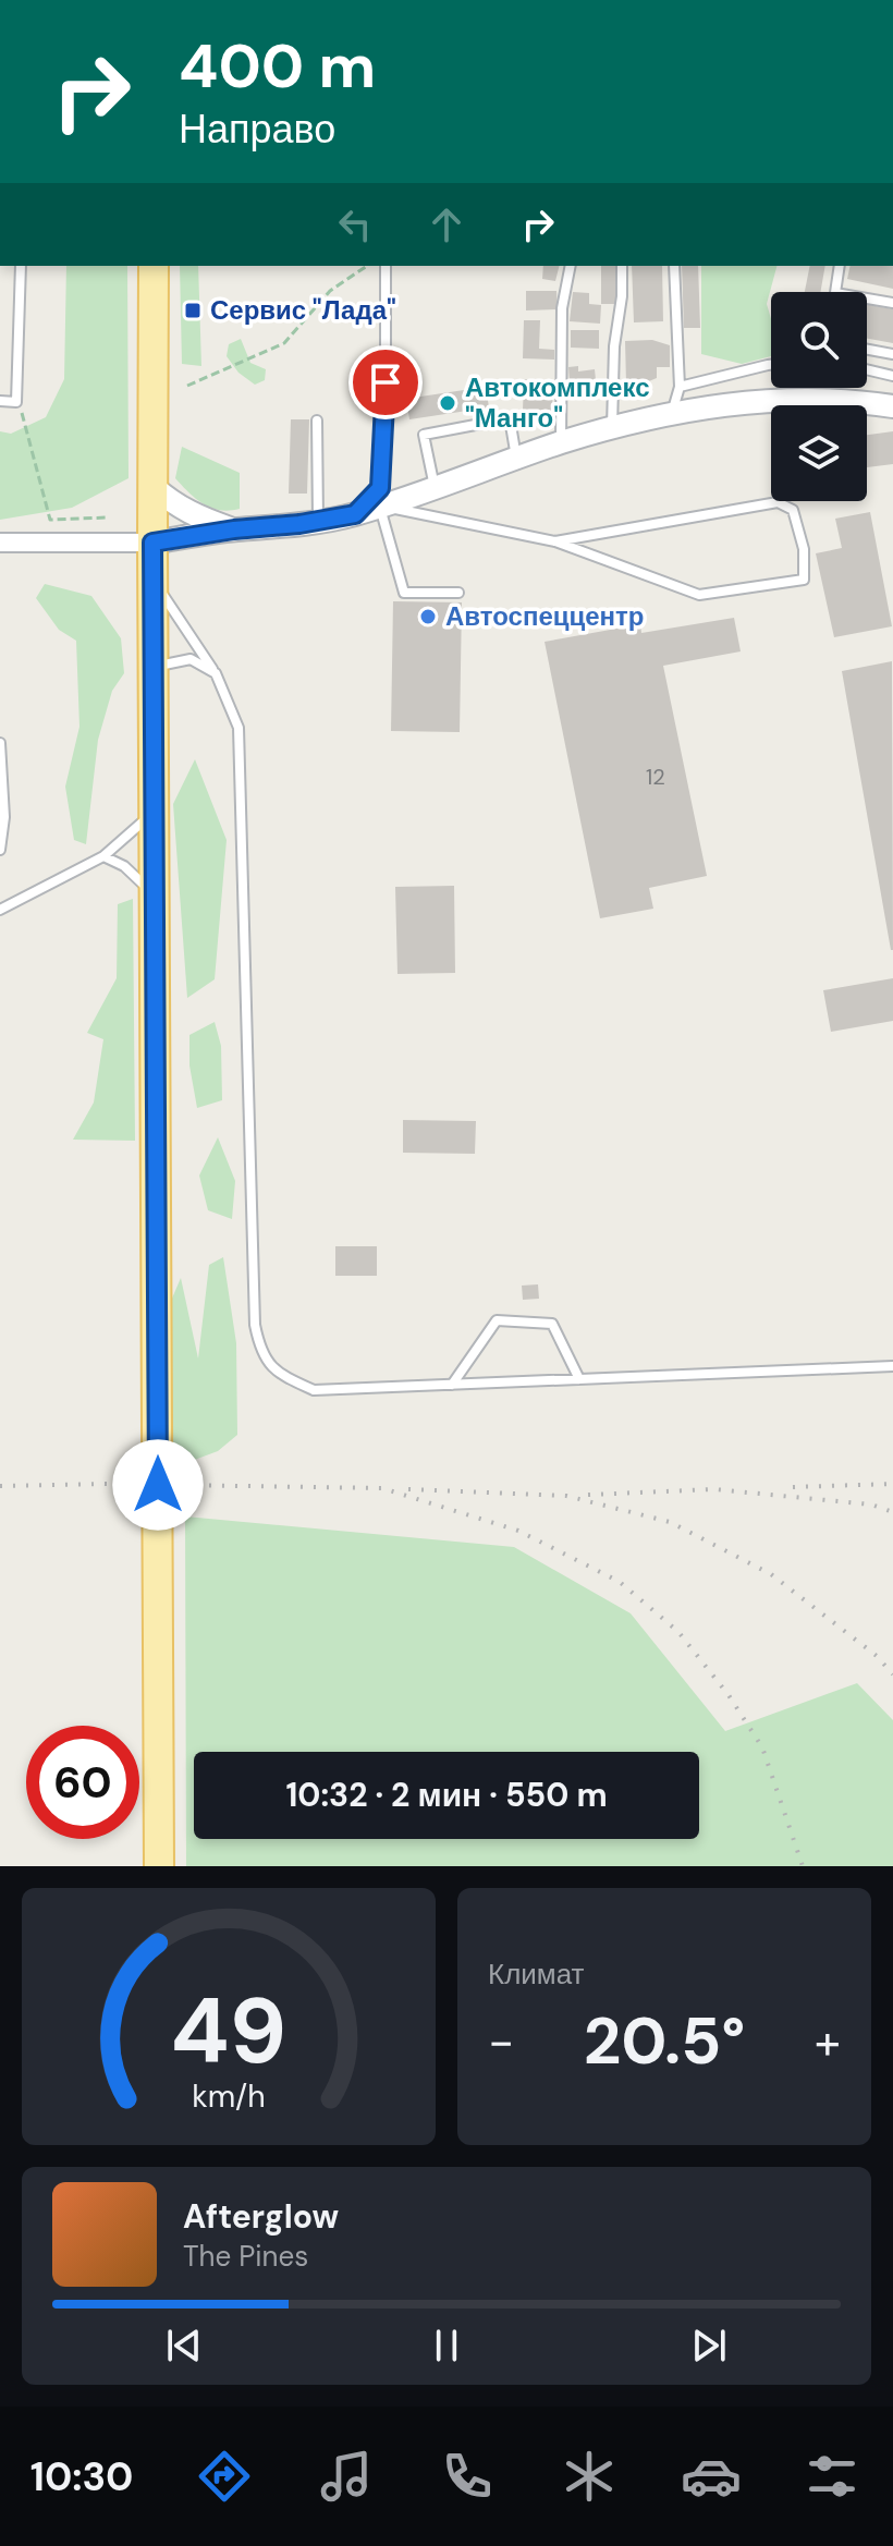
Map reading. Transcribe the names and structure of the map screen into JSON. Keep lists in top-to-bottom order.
{
  "places": {
    "transit": ["Сервис \"Лада\""],
    "other": ["Автокомплекс \"Манго\"", "Автоспеццентр"]
  },
  "house_numbers": ["12"],
  "page": {
    "turn": ["400 m", "Направо"],
    "limit": "60",
    "trip": "10:32 · 2 мин · 550 m",
    "tile": "Климат",
    "heat": ["−", "20.5°", "+"],
    "song": ["Afterglow", "The Pines"],
    "tabs": "10:30",
    "gauge": ["49", "km/h"]
  }
}
